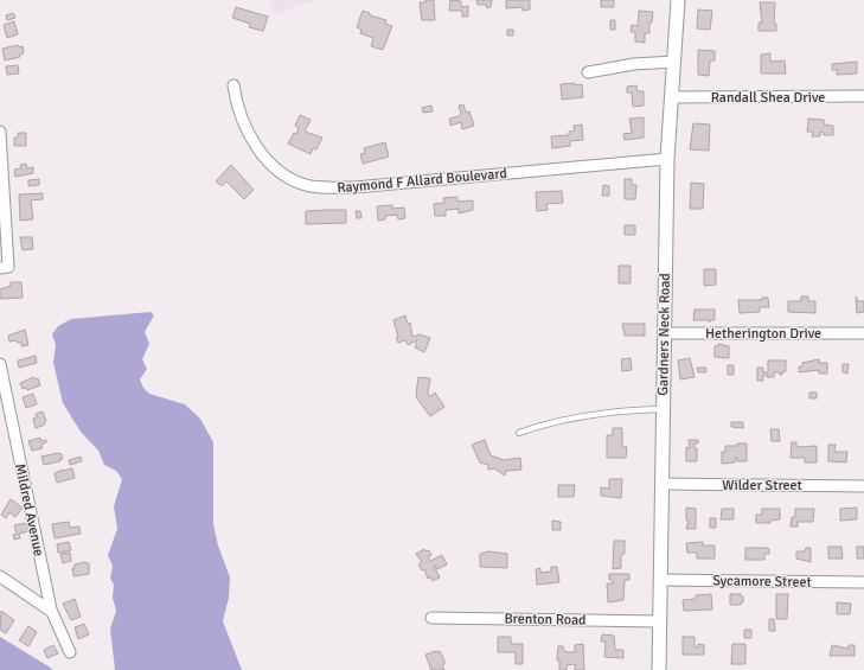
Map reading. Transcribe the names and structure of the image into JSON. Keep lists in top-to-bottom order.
{
  "streets": {
    "street": [
      "Randall Shea Drive",
      "Raymond F Allard Boulevard",
      "Hetherington Drive",
      "Gardners Neck Road",
      "Wilder Street",
      "Mildred Avenue",
      "Sycamore Street",
      "Brenton Road"
    ]
  },
  "crossings": [
    ["Randall Shea Drive", "Gardners Neck Road"],
    ["Raymond F Allard Boulevard", "Gardners Neck Road"],
    ["Hetherington Drive", "Gardners Neck Road"],
    ["Gardners Neck Road", "Wilder Street"],
    ["Gardners Neck Road", "Sycamore Street"],
    ["Gardners Neck Road", "Brenton Road"]
  ]
}
